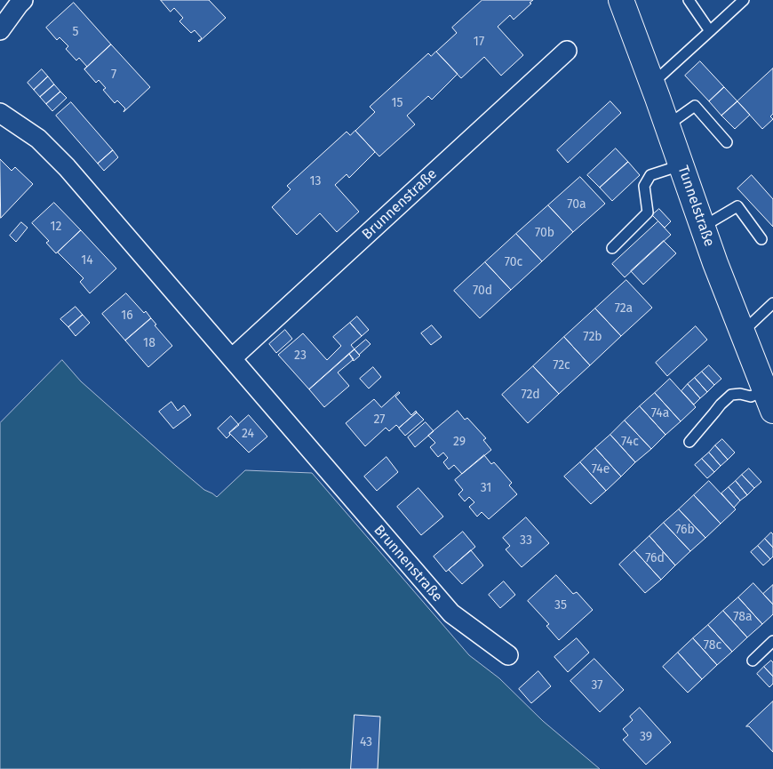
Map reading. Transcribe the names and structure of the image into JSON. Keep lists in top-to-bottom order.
{
  "streets": {
    "street": ["Brunnenstraße", "Tunnelstraße"]
  },
  "house_numbers": [
    "5",
    "17",
    "7",
    "15",
    "13",
    "70a",
    "12",
    "70b",
    "14",
    "70c",
    "70d",
    "72a",
    "16",
    "72b",
    "18",
    "23",
    "72c",
    "72d",
    "74a",
    "27",
    "24",
    "29",
    "74c",
    "74e",
    "31",
    "76b",
    "33",
    "76d",
    "35",
    "78a",
    "78c",
    "37",
    "39",
    "43"
  ]
}
